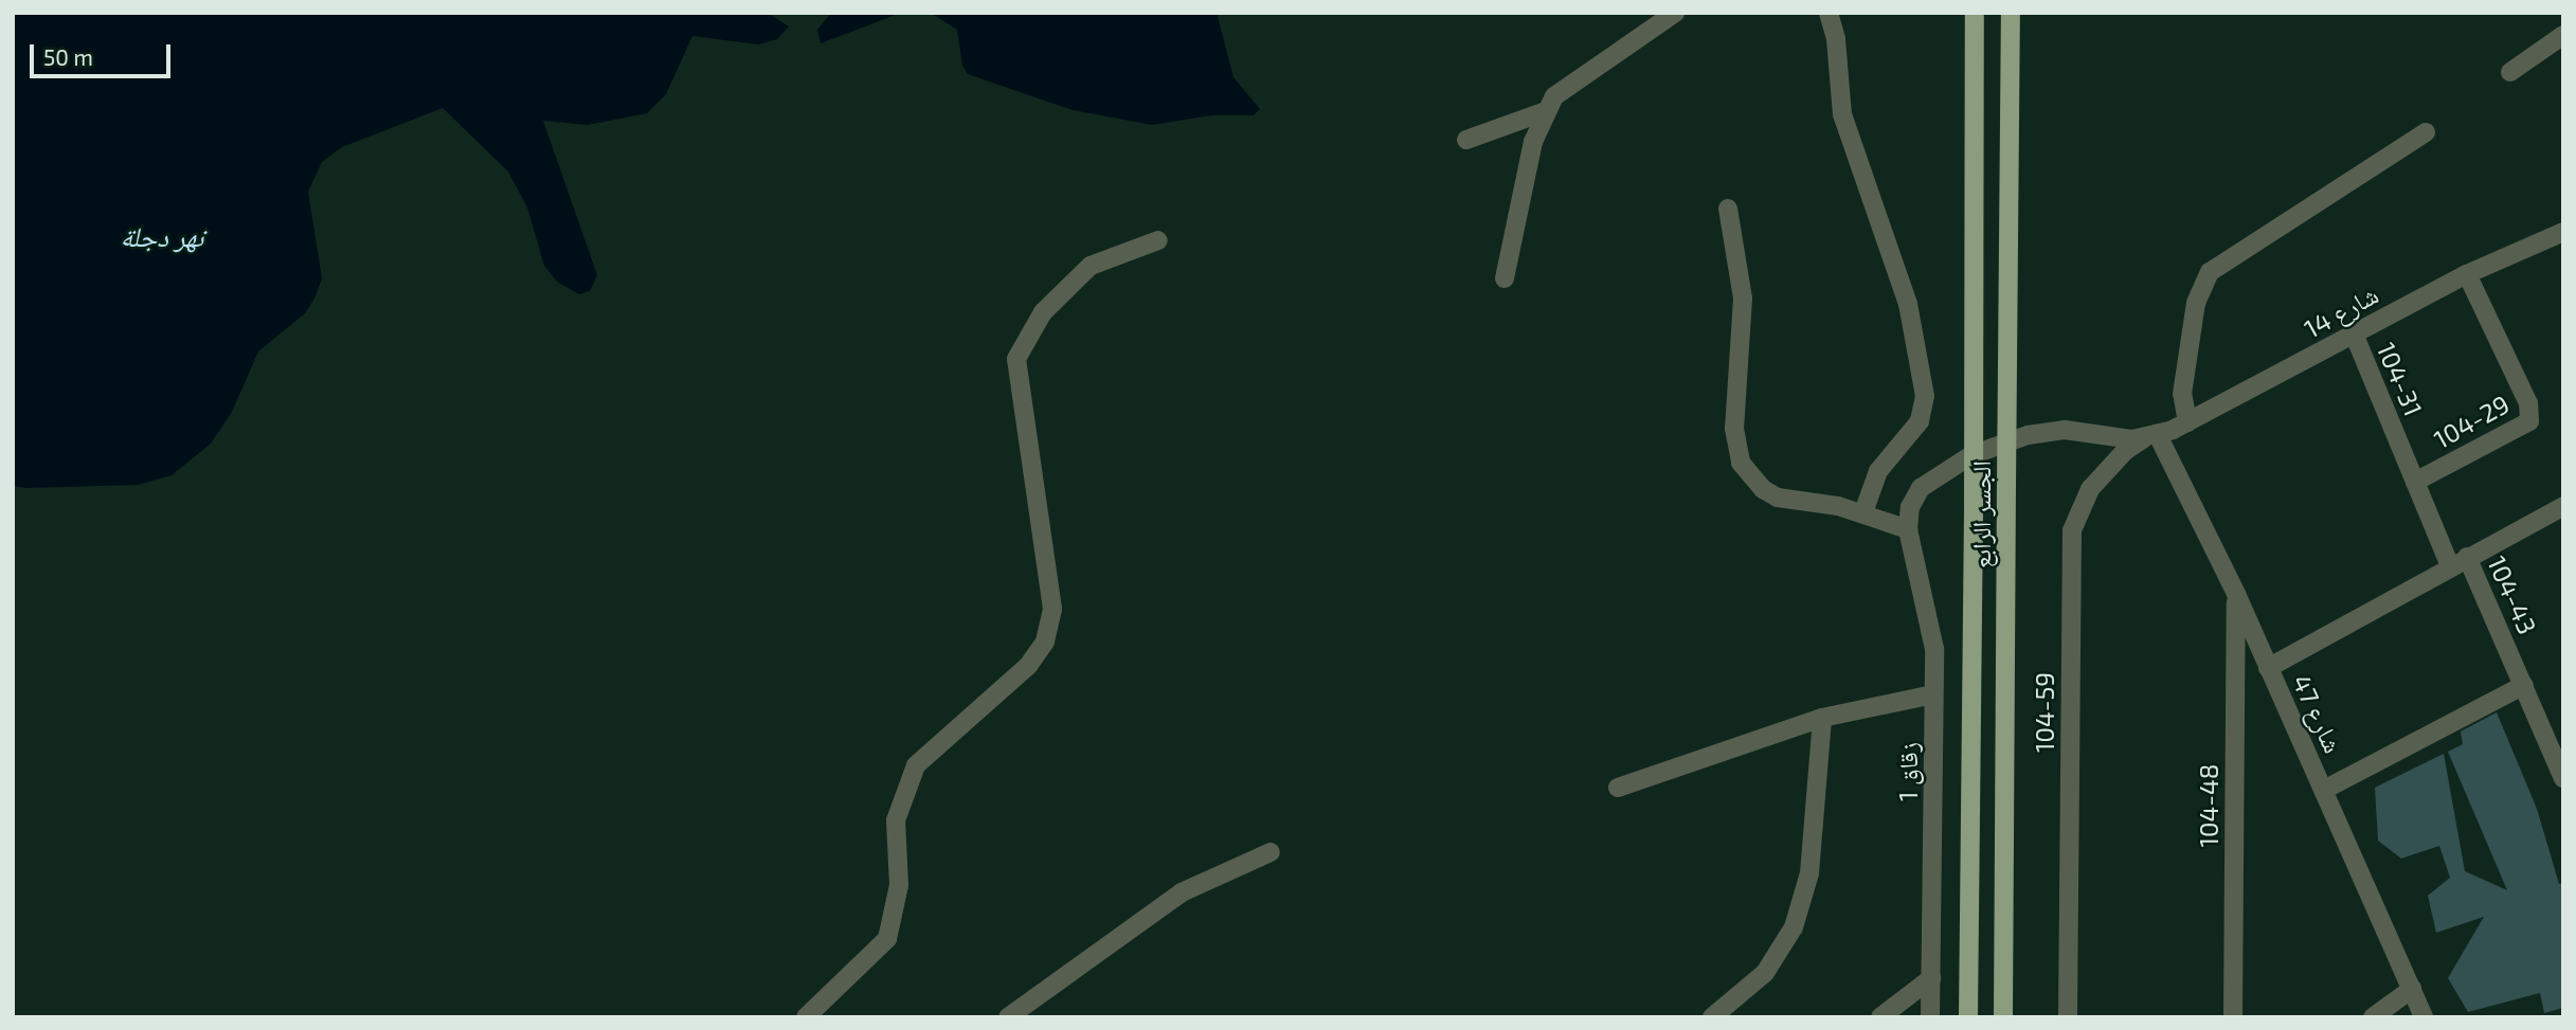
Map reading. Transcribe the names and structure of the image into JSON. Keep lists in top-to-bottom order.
{
  "streets": {
    "main road": ["الجسر الرابع"],
    "street": [
      "شارع 14",
      "104-31",
      "104-29",
      "104-43",
      "104-59",
      "شارع 47",
      "زقاق 1",
      "104-48"
    ]
  },
  "crossings": [
    ["شارع 14", "104-31"],
    ["شارع 14", "104-29"],
    ["شارع 14", "104-59"],
    ["شارع 14", "شارع 47"],
    ["104-31", "104-29"],
    ["104-59", "شارع 47"],
    ["شارع 47", "104-48"]
  ],
  "water": ["نهر دجلة"],
  "scale_bar": "50 m"
}
